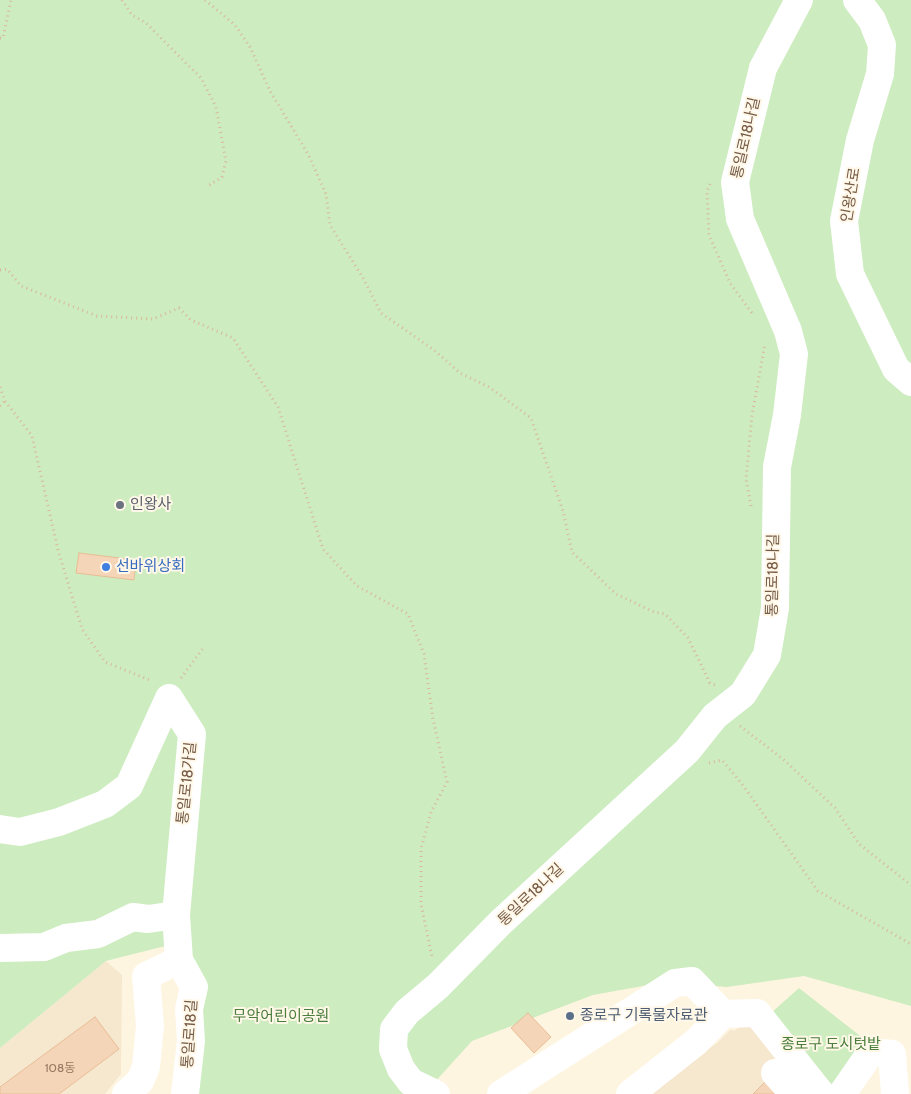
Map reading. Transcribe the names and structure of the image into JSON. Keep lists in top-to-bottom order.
{
  "streets": {
    "street": [
      "통일로18나길",
      "인왕산로",
      "통일로18가길",
      "통일로18길"
    ]
  },
  "crossings": [
    ["통일로18가길", "통일로18길"]
  ],
  "parks": ["무악어린이공원", "종로구 도시텃밭"],
  "places": ["인왕사", "선바위상회", "종로구 기록물자료관"],
  "house_numbers": ["108동"]
}
